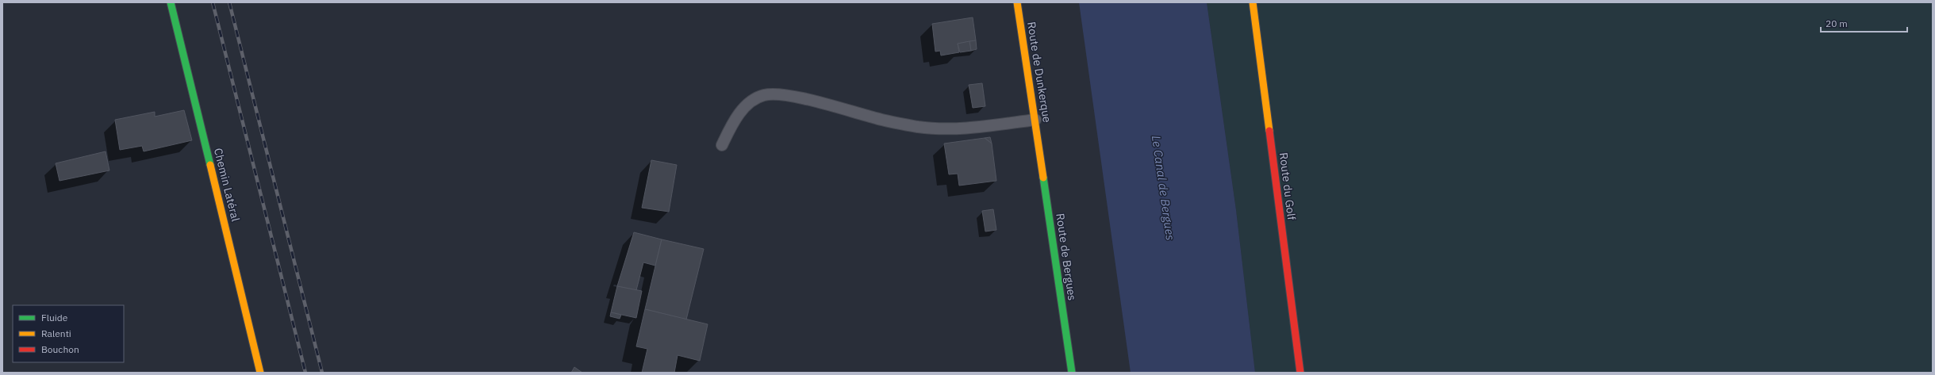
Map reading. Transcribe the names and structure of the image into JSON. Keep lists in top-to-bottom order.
{
  "streets": {
    "street": [
      "Route de Dunkerque",
      "Chemin Latéral",
      "Route du Golf",
      "Route de Bergues"
    ]
  },
  "crossings": [
    ["Route de Dunkerque", "Route de Bergues"]
  ],
  "water": ["Le Canal de Bergues"],
  "legend": ["Fluide", "Ralenti", "Bouchon"],
  "scale_bar": "20 m"
}
